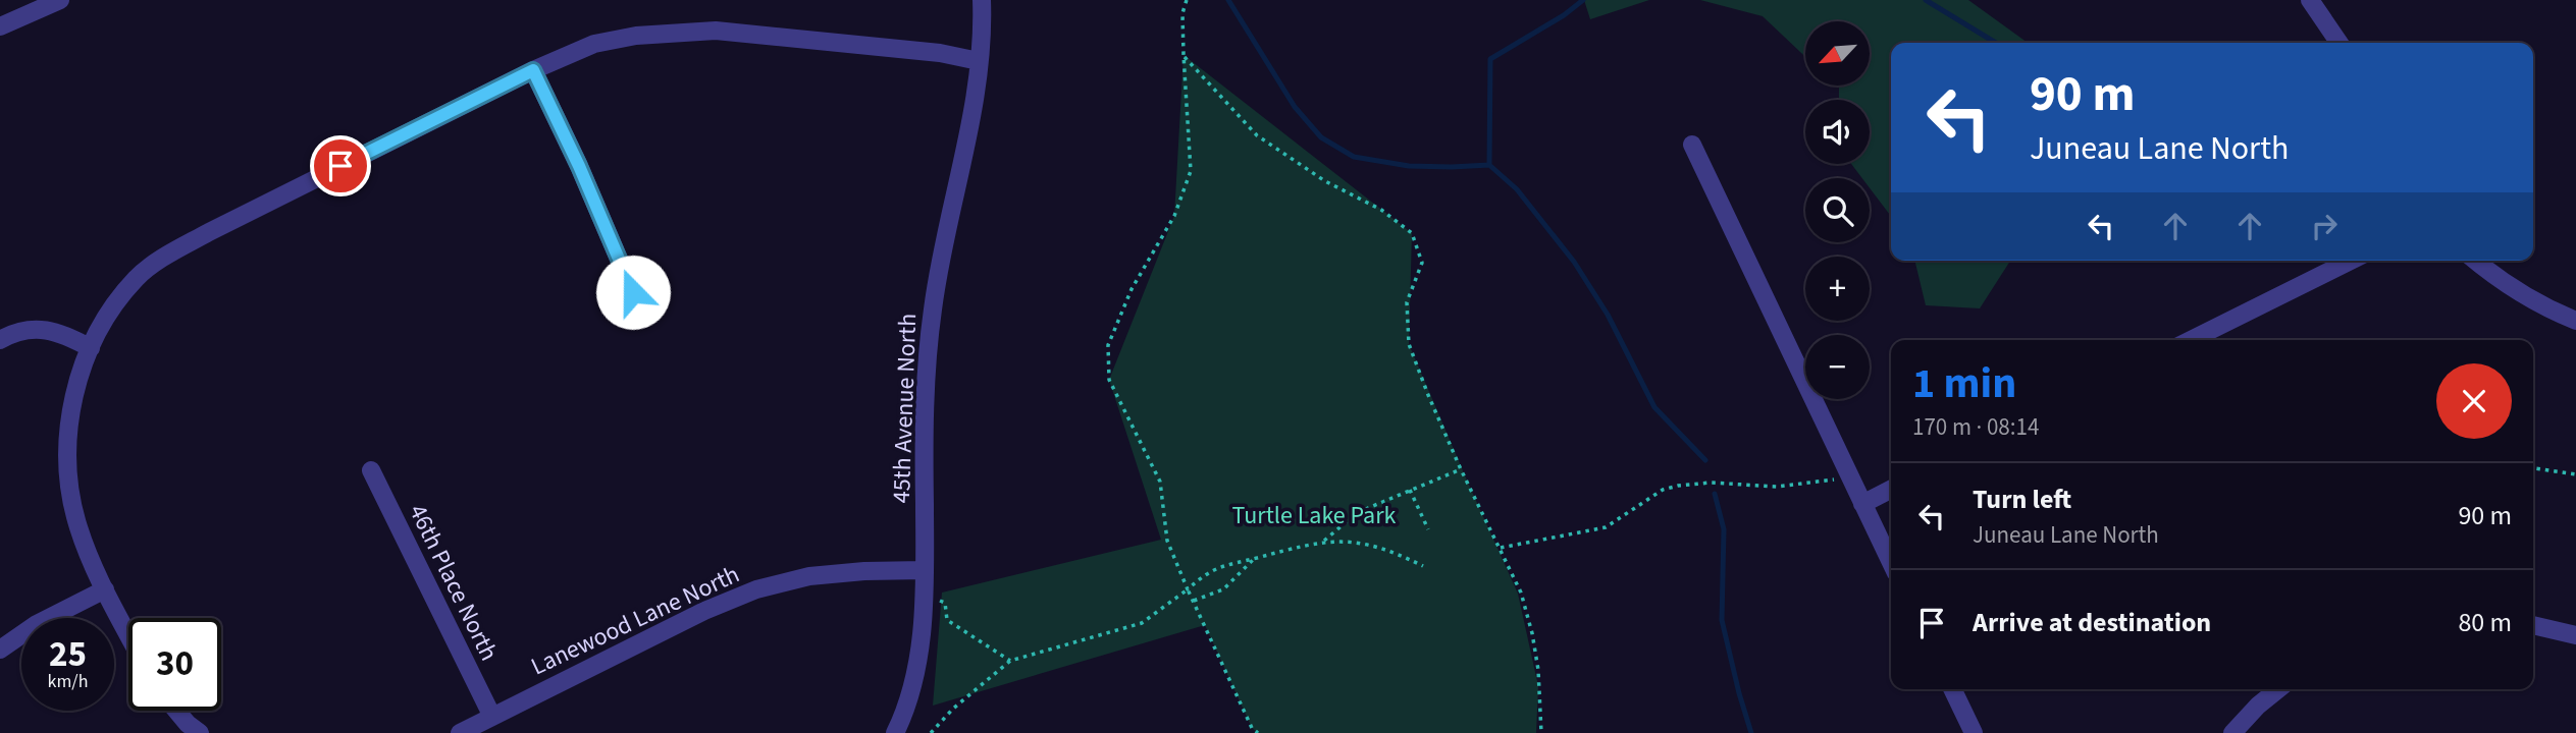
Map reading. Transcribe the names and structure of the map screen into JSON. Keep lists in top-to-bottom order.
{
  "streets": {
    "street": ["45th Avenue North", "46th Place North", "Lanewood Lane North"]
  },
  "crossings": [
    ["45th Avenue North", "Lanewood Lane North"],
    ["46th Place North", "Lanewood Lane North"]
  ],
  "parks": ["Turtle Lake Park"],
  "north": "bottom left",
  "page": {
    "map_buttons": ["+", "−"],
    "turn": ["90 m", "Juneau Lane North"],
    "heading": ["1 min", "170 m · 08:14"],
    "list": [
      {
        "name": "Turn left",
        "note": "Juneau Lane North",
        "value": "90 m"
      },
      {
        "name": "Arrive at destination",
        "value": "80 m"
      }
    ],
    "speed": "25 km/h",
    "limit": "30"
  }
}
